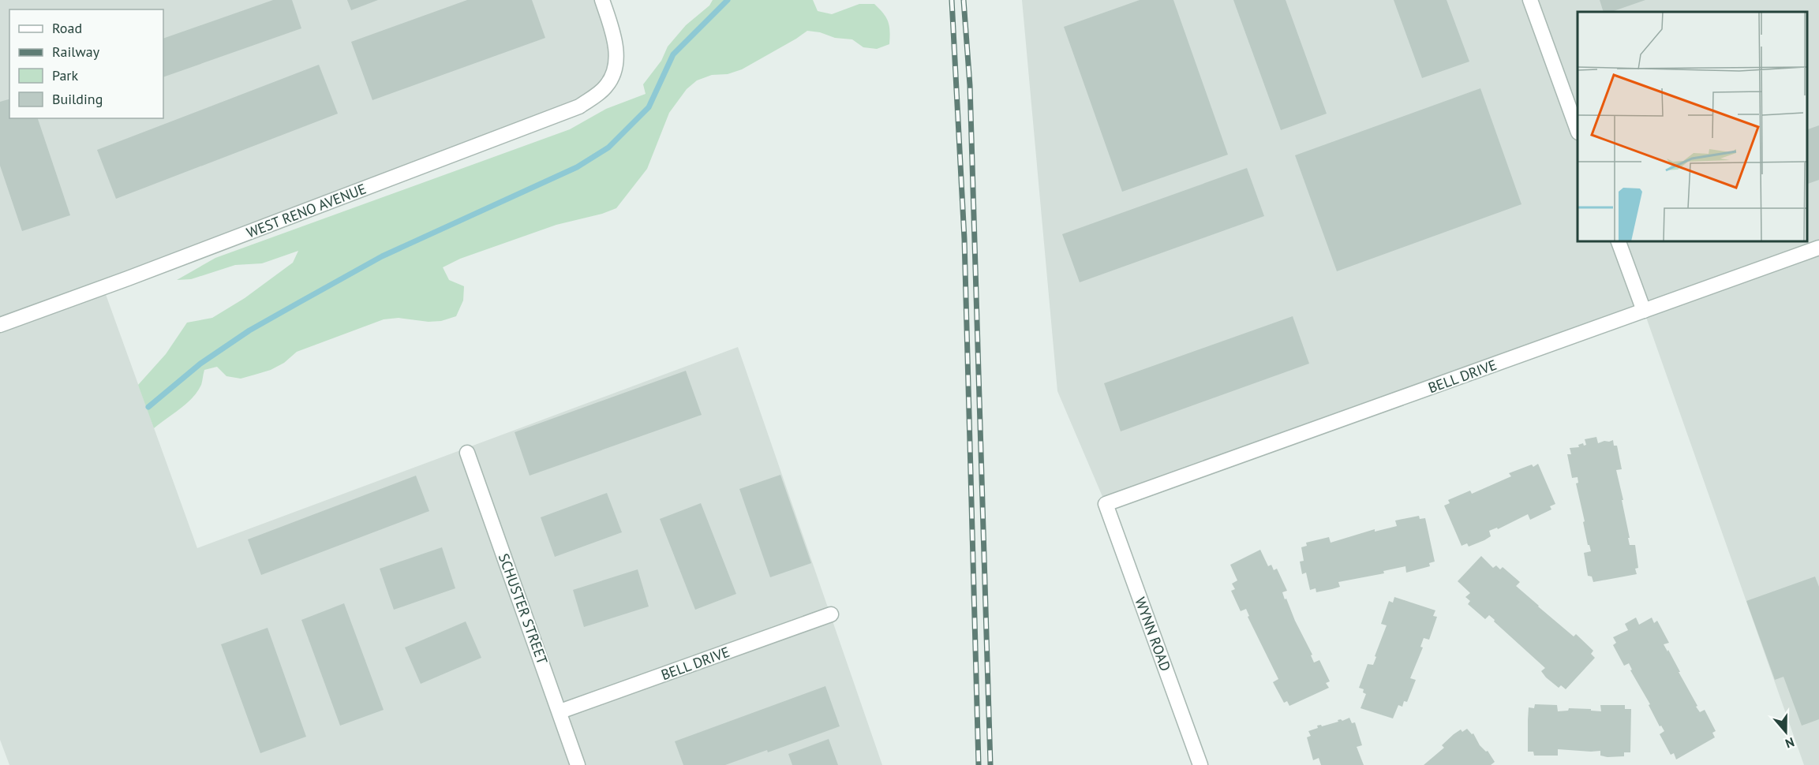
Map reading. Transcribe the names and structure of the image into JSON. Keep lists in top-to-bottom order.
{
  "streets": {
    "street": [
      "WEST RENO AVENUE",
      "BELL DRIVE",
      "SCHUSTER STREET",
      "WYNN ROAD"
    ]
  },
  "crossings": [
    ["BELL DRIVE", "SCHUSTER STREET"],
    ["BELL DRIVE", "WYNN ROAD"]
  ],
  "legend": [
    "Road",
    "Railway",
    "Park",
    "Building"
  ],
  "north": "bottom"
}
